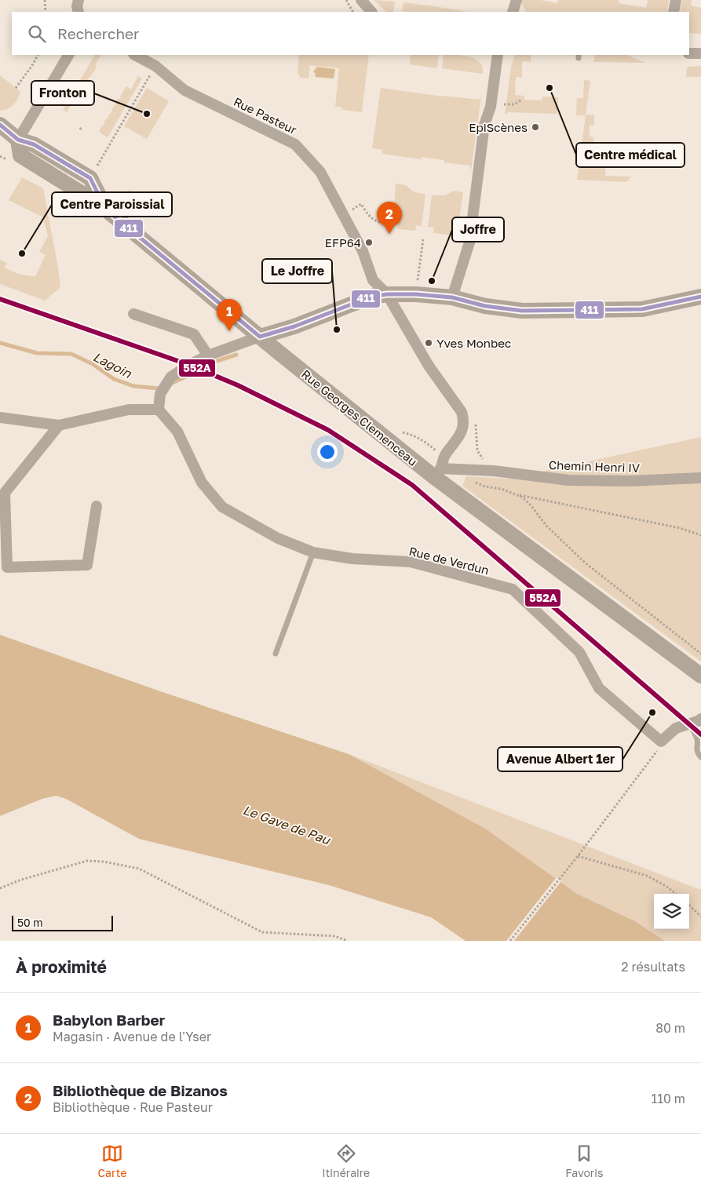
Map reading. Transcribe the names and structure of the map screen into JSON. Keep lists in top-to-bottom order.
{
  "streets": {
    "main road": ["Rue Georges Clemenceau"],
    "street": ["Rue Pasteur", "Chemin Henri IV", "Rue de Verdun"]
  },
  "crossings": [
    ["Rue Georges Clemenceau", "Chemin Henri IV"]
  ],
  "water": ["Lagoin", "Le Gave de Pau"],
  "places": [
    "Centre médical",
    "Fronton",
    "EpiScènes",
    "EFP64",
    "Centre Paroissial",
    "Joffre",
    "Le Joffre",
    "Yves Monbec",
    "Avenue Albert 1er"
  ],
  "lines": ["transit line 411", "transit line 552A"],
  "scale_bar": "50 m",
  "page": {
    "search": "Rechercher",
    "pins": ["2", "1"],
    "scale": "50 m",
    "heading": ["À proximité", "2 résultats"],
    "list": [
      {
        "mark": "1",
        "name": "Babylon Barber",
        "note": "Magasin · Avenue de l'Yser",
        "value": "80 m"
      },
      {
        "mark": "2",
        "name": "Bibliothèque de Bizanos",
        "note": "Bibliothèque · Rue Pasteur",
        "value": "110 m"
      }
    ],
    "nav": ["Carte", "Itinéraire", "Favoris"]
  }
}
